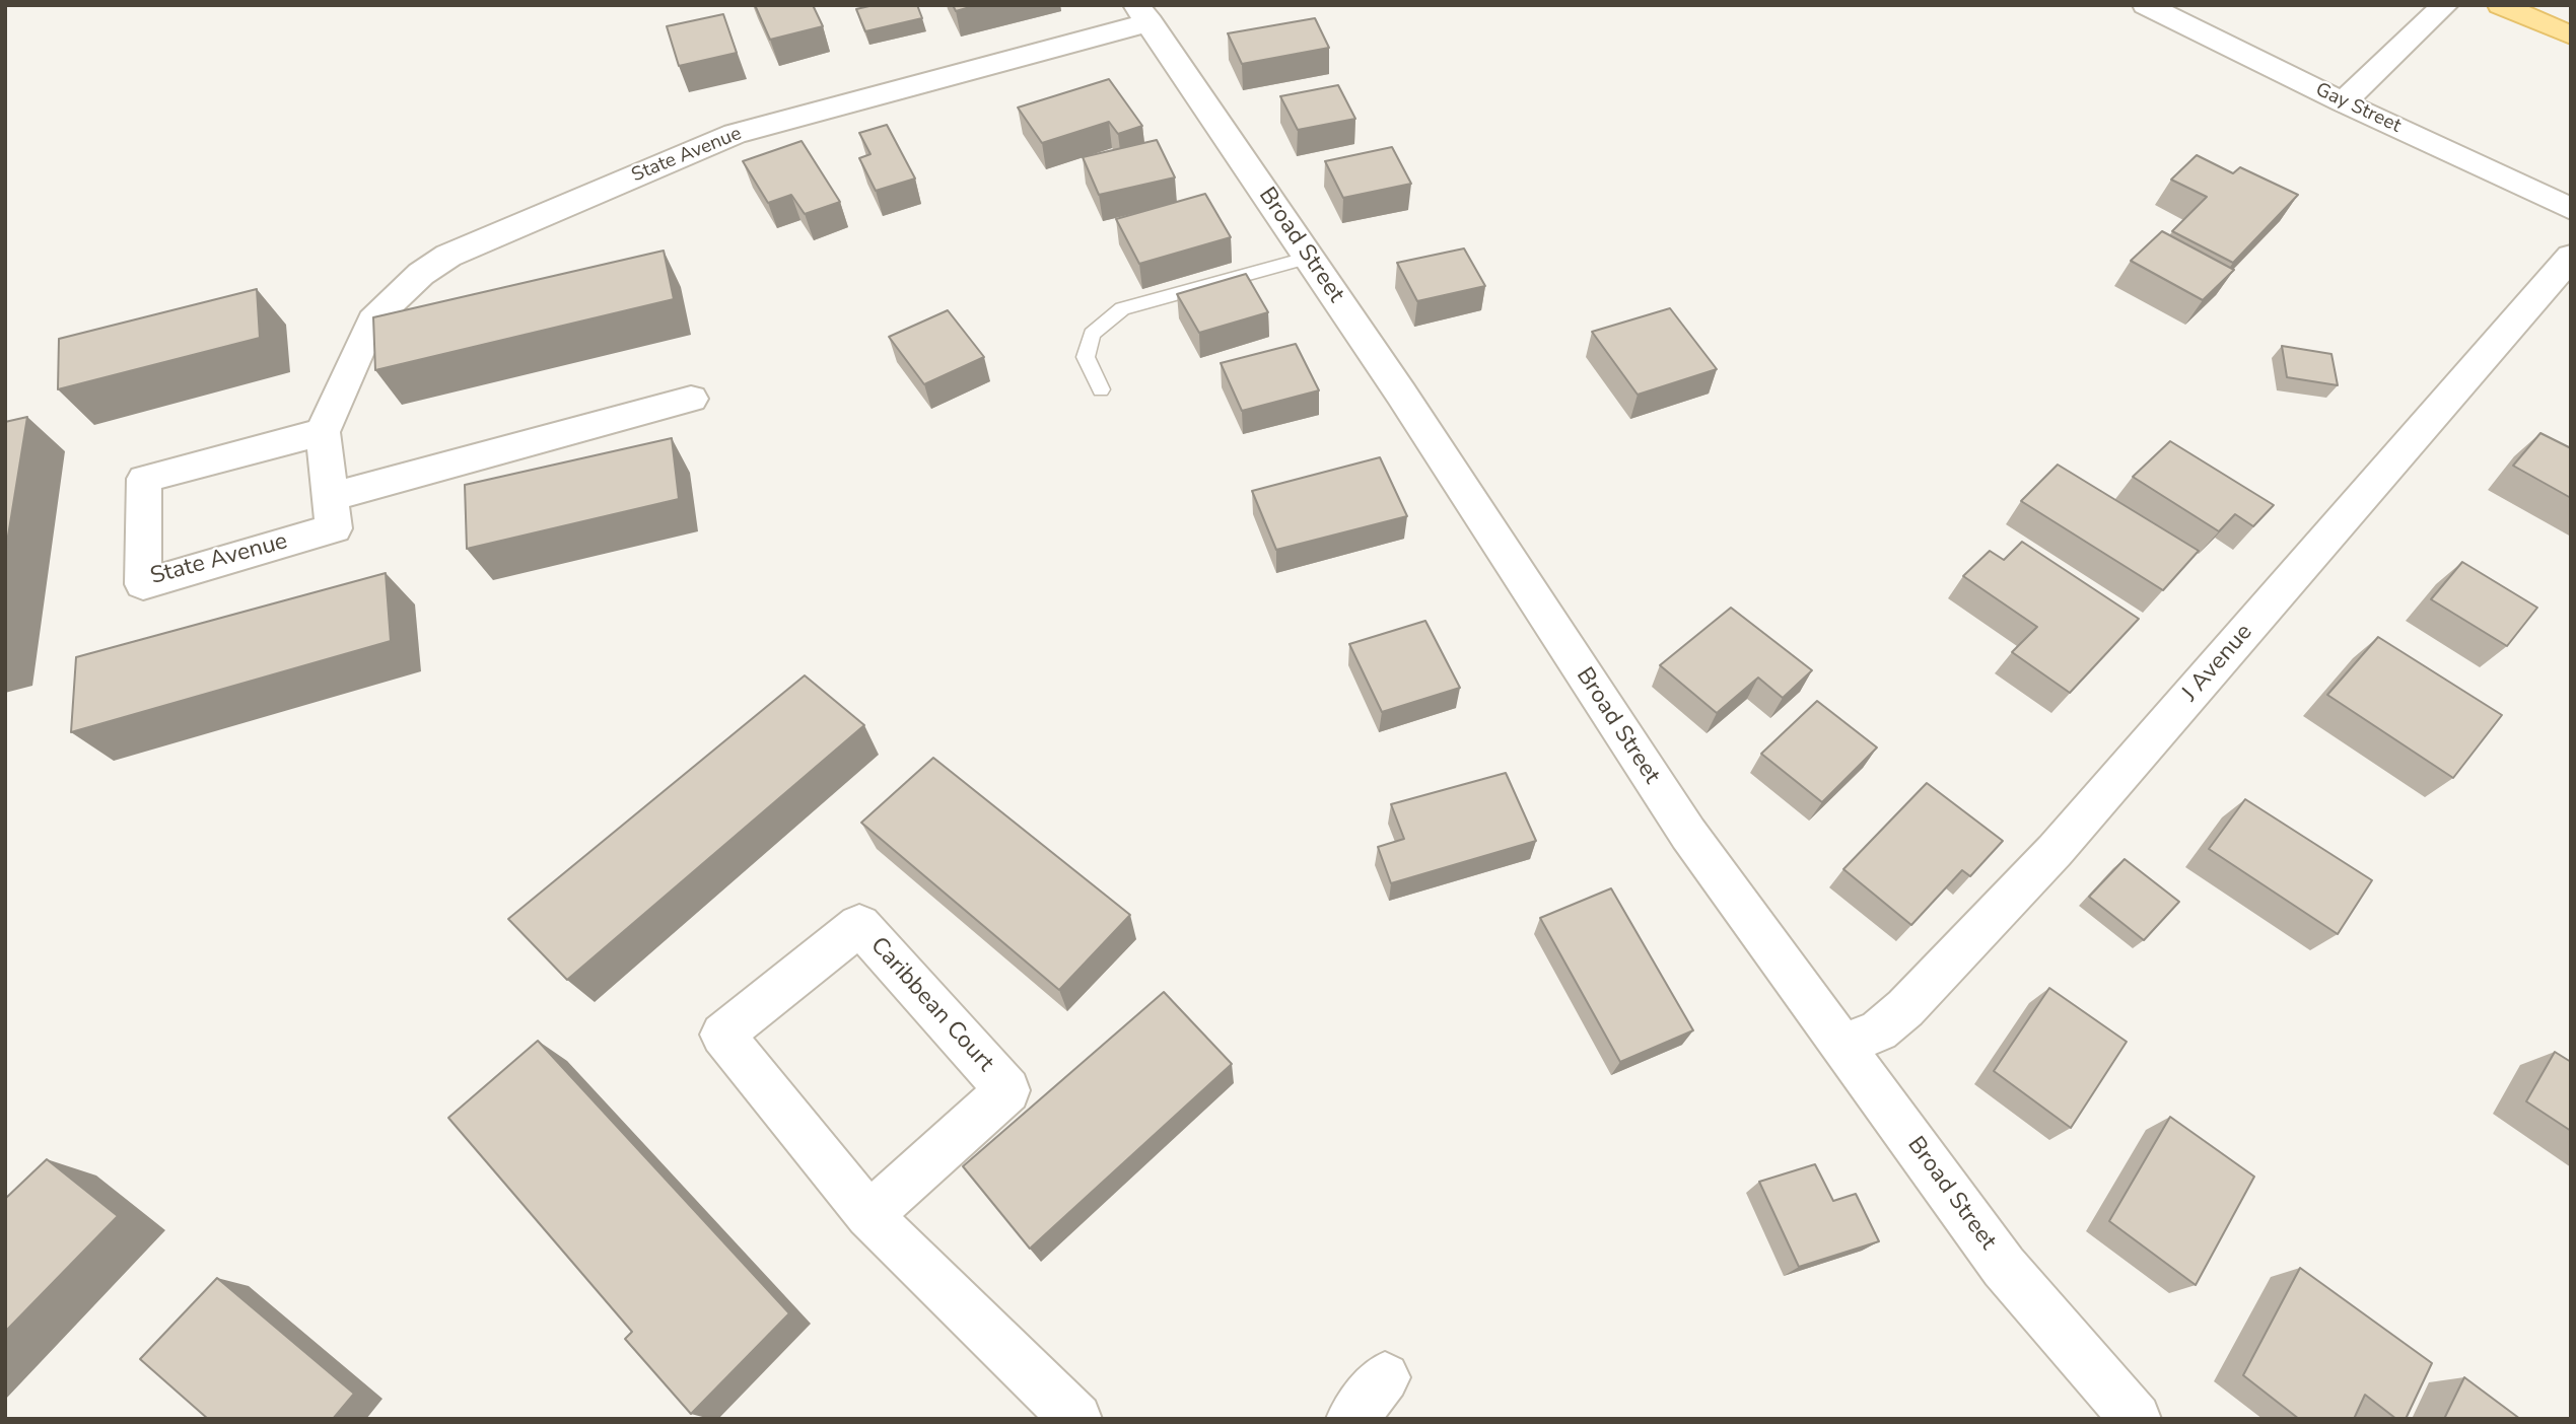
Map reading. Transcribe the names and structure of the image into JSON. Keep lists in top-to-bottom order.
{
  "streets": {
    "street": [
      "Gay Street",
      "State Avenue",
      "Broad Street",
      "J Avenue",
      "Caribbean Court"
    ]
  },
  "crossings": [
    ["State Avenue", "Broad Street"],
    ["Broad Street", "J Avenue"]
  ]
}
